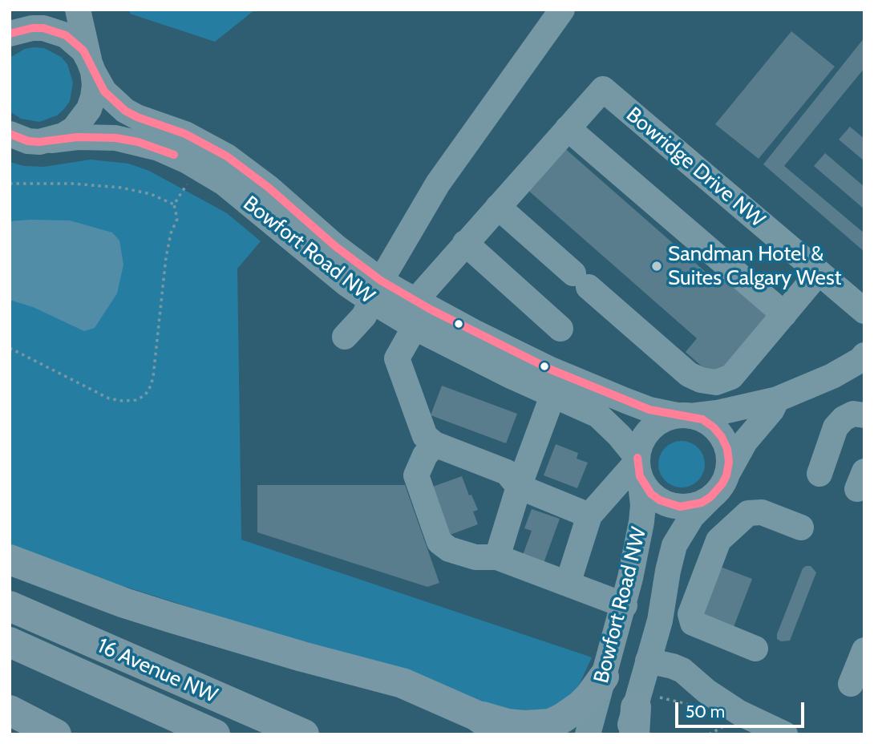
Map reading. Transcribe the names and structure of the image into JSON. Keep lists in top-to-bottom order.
{
  "streets": {
    "highway": ["16 Avenue NW"],
    "street": ["Bowridge Drive NW", "Bowfort Road NW"]
  },
  "places": ["Sandman Hotel & Suites Calgary West"],
  "scale_bar": "50 m"
}
